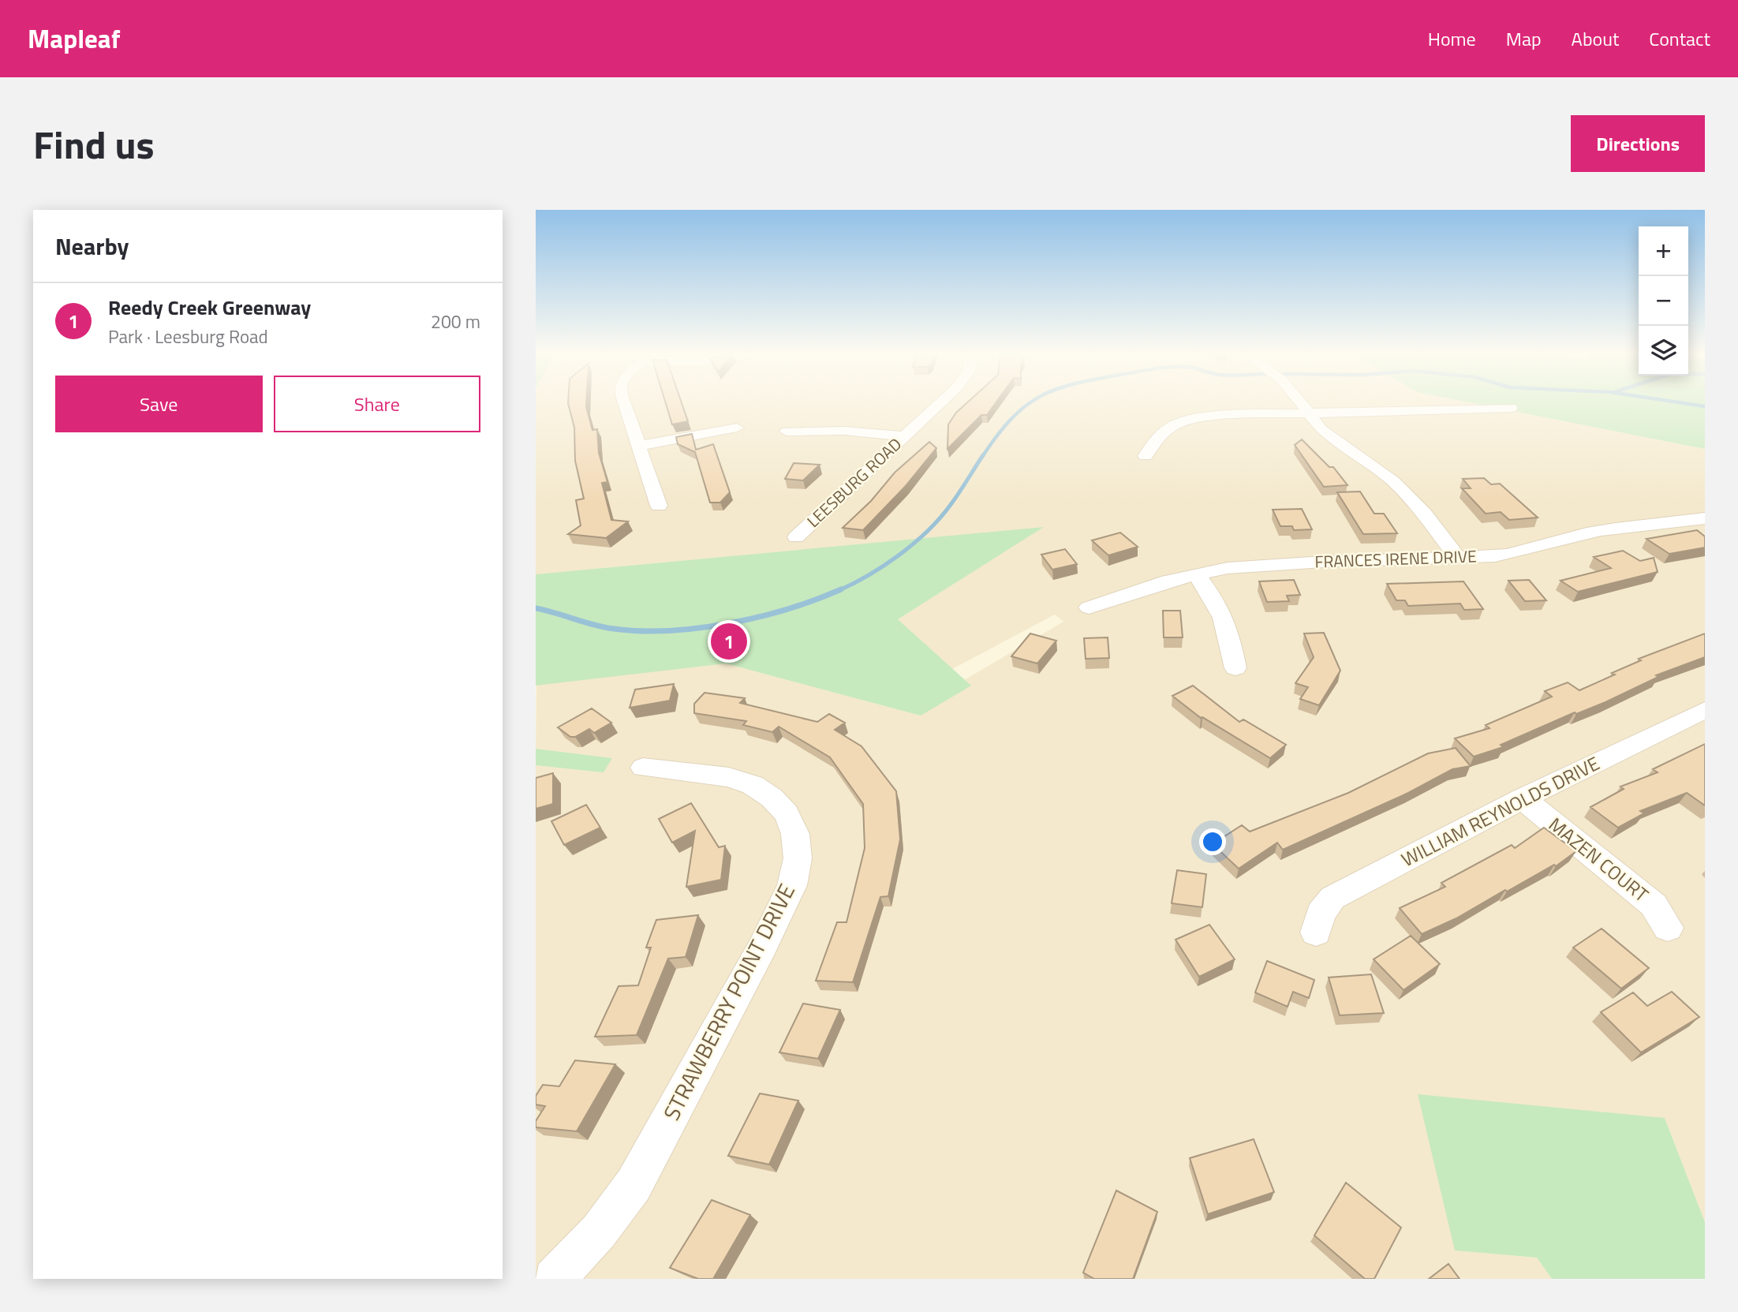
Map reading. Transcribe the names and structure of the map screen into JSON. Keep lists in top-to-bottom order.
{
  "streets": {
    "street": [
      "LEESBURG ROAD",
      "FRANCES IRENE DRIVE",
      "WILLIAM REYNOLDS DRIVE",
      "MAZEN COURT",
      "STRAWBERRY POINT DRIVE"
    ]
  },
  "crossings": [
    ["WILLIAM REYNOLDS DRIVE", "MAZEN COURT"]
  ],
  "page": {
    "header": "Mapleaf",
    "nav": [
      "Home",
      "Map",
      "About",
      "Contact"
    ],
    "title": "Find us",
    "buttons": [
      "Directions",
      ["Save", "Share"]
    ],
    "heading": "Nearby",
    "map_buttons": ["+", "−"],
    "list": [
      {
        "mark": "1",
        "name": "Reedy Creek Greenway",
        "note": "Park · Leesburg Road",
        "value": "200 m"
      }
    ],
    "pins": "1"
  }
}
